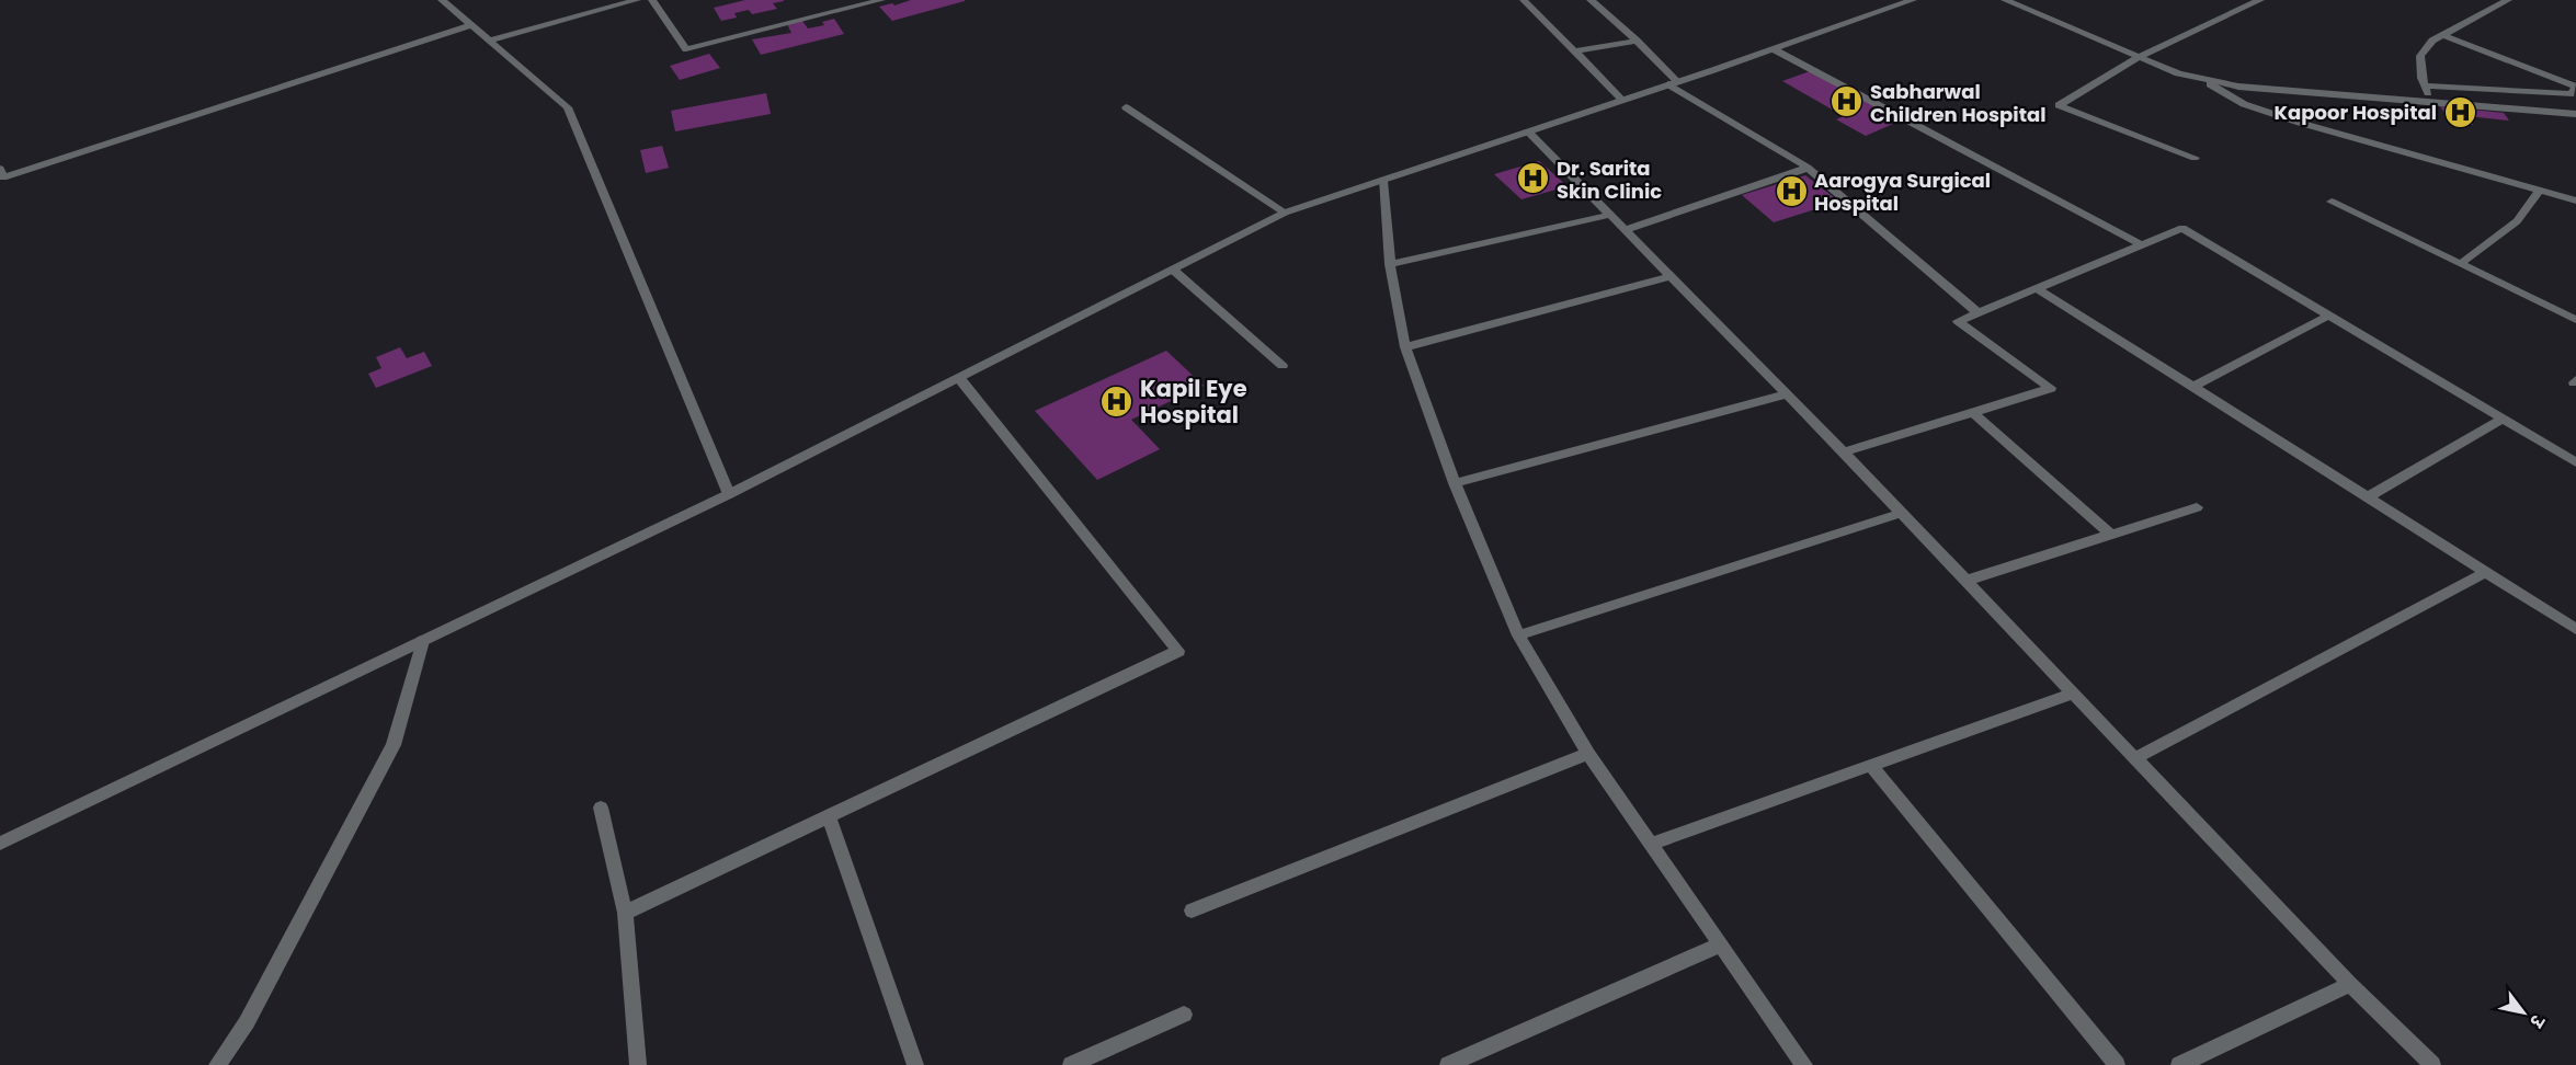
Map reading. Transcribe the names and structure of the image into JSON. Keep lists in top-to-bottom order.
{
  "places": {
    "hospital": [
      "Sabharwal Children Hospital",
      "Kapoor Hospital",
      "Dr. Sarita Skin Clinic",
      "Aarogya Surgical Hospital",
      "Kapil Eye Hospital"
    ]
  },
  "north": "bottom right"
}
